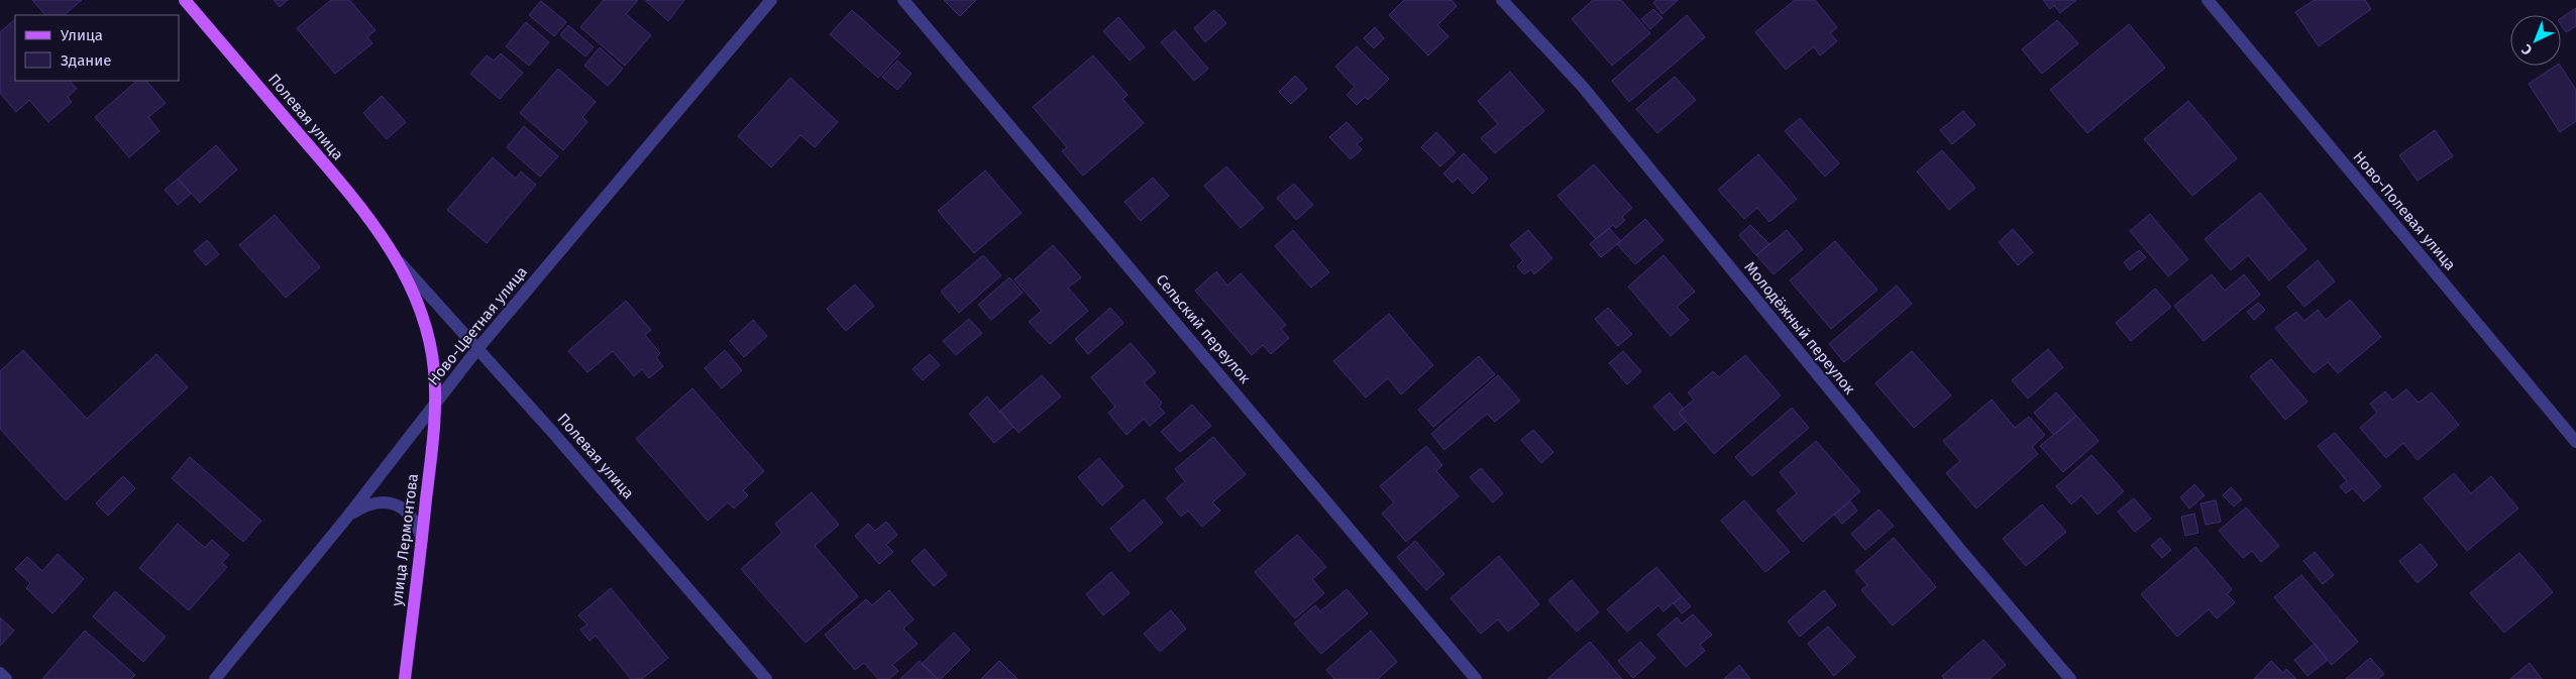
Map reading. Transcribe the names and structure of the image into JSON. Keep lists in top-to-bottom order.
{
  "streets": {
    "main road": ["Полевая улица", "улица Лермонтова"],
    "street": [
      "Ново-Полевая улица",
      "Ново-Цветная улица",
      "Молодёжный переулок",
      "Сельский переулок"
    ]
  },
  "crossings": [
    ["Полевая улица", "Ново-Цветная улица"],
    ["Полевая улица", "улица Лермонтова"],
    ["Ново-Цветная улица", "улица Лермонтова"]
  ],
  "legend": ["Улица", "Здание"],
  "north": "bottom left"
}
